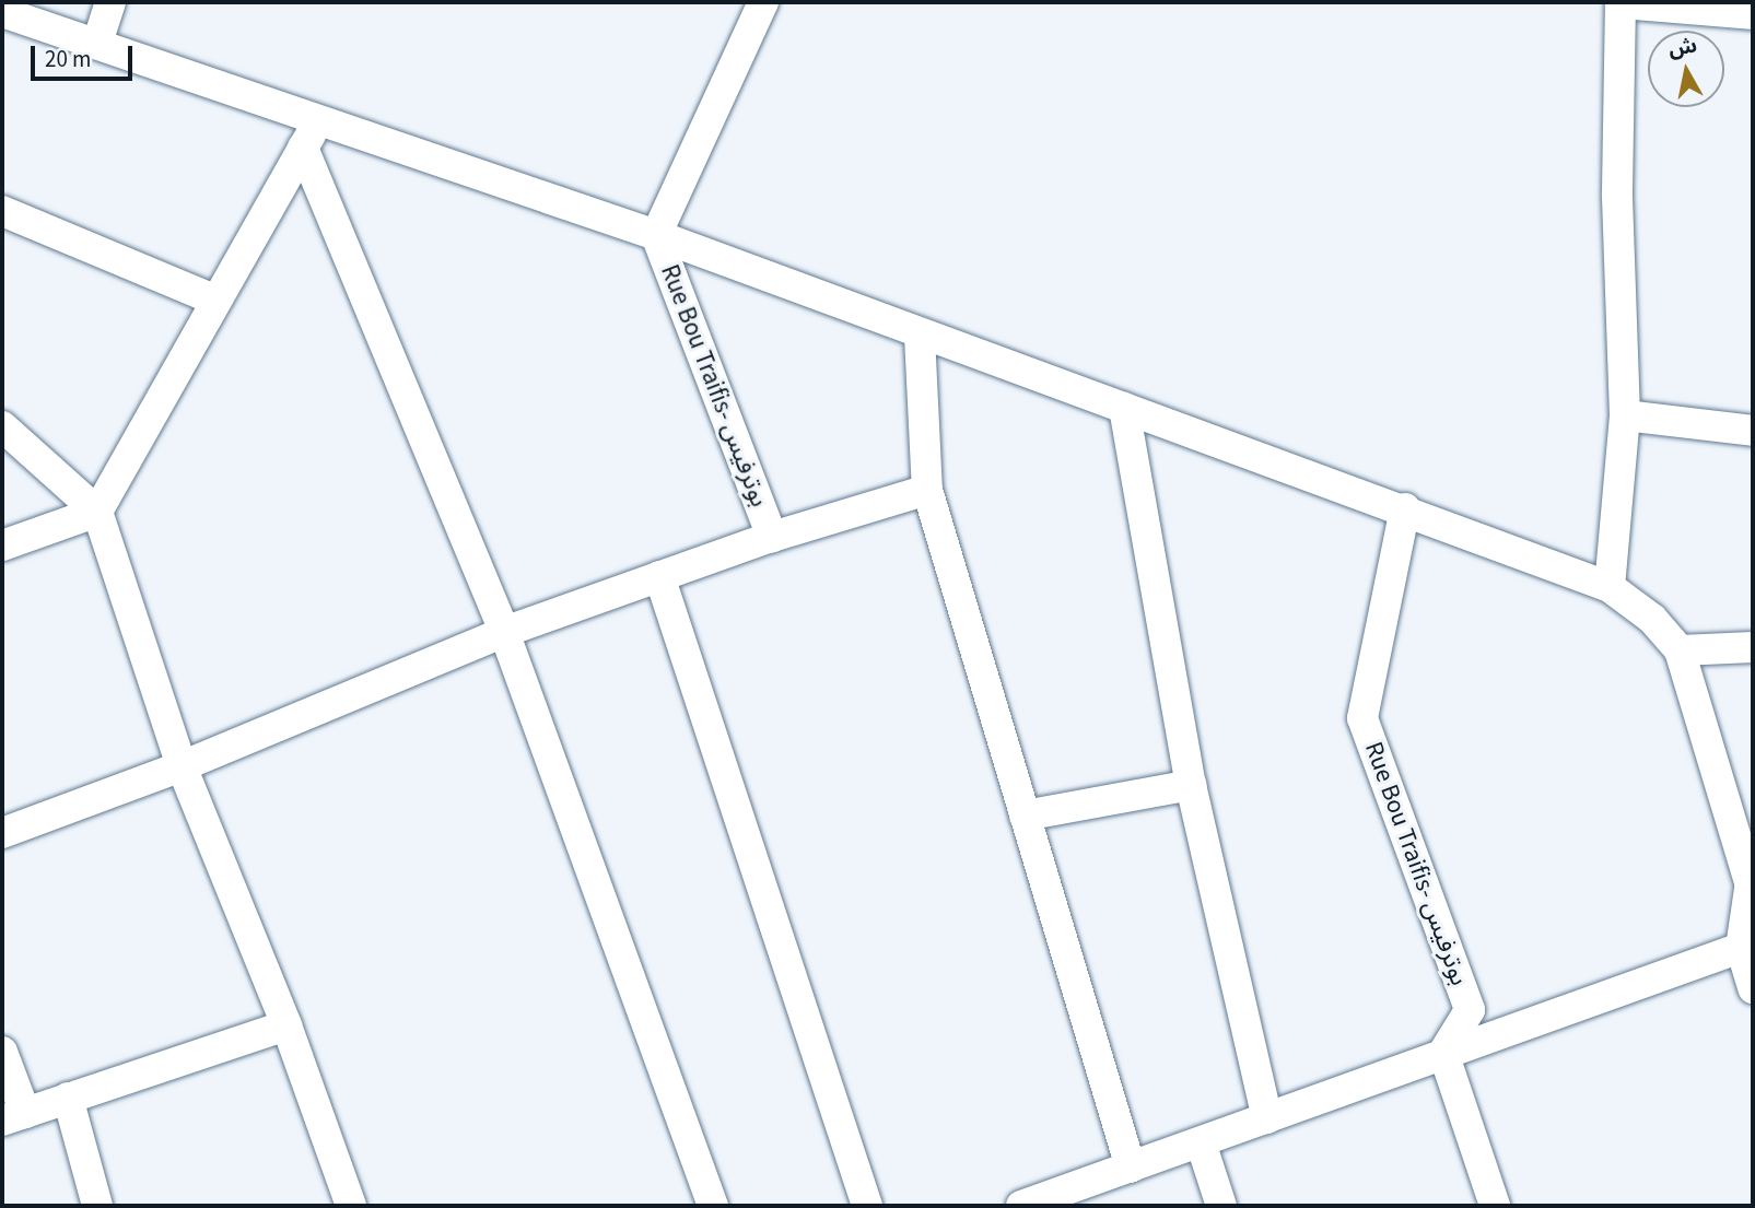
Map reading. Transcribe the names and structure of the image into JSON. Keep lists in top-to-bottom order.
{
  "streets": {
    "street": ["Rue Bou Traifis- بوترفيس"]
  },
  "scale_bar": "20 m",
  "north": "top"
}
